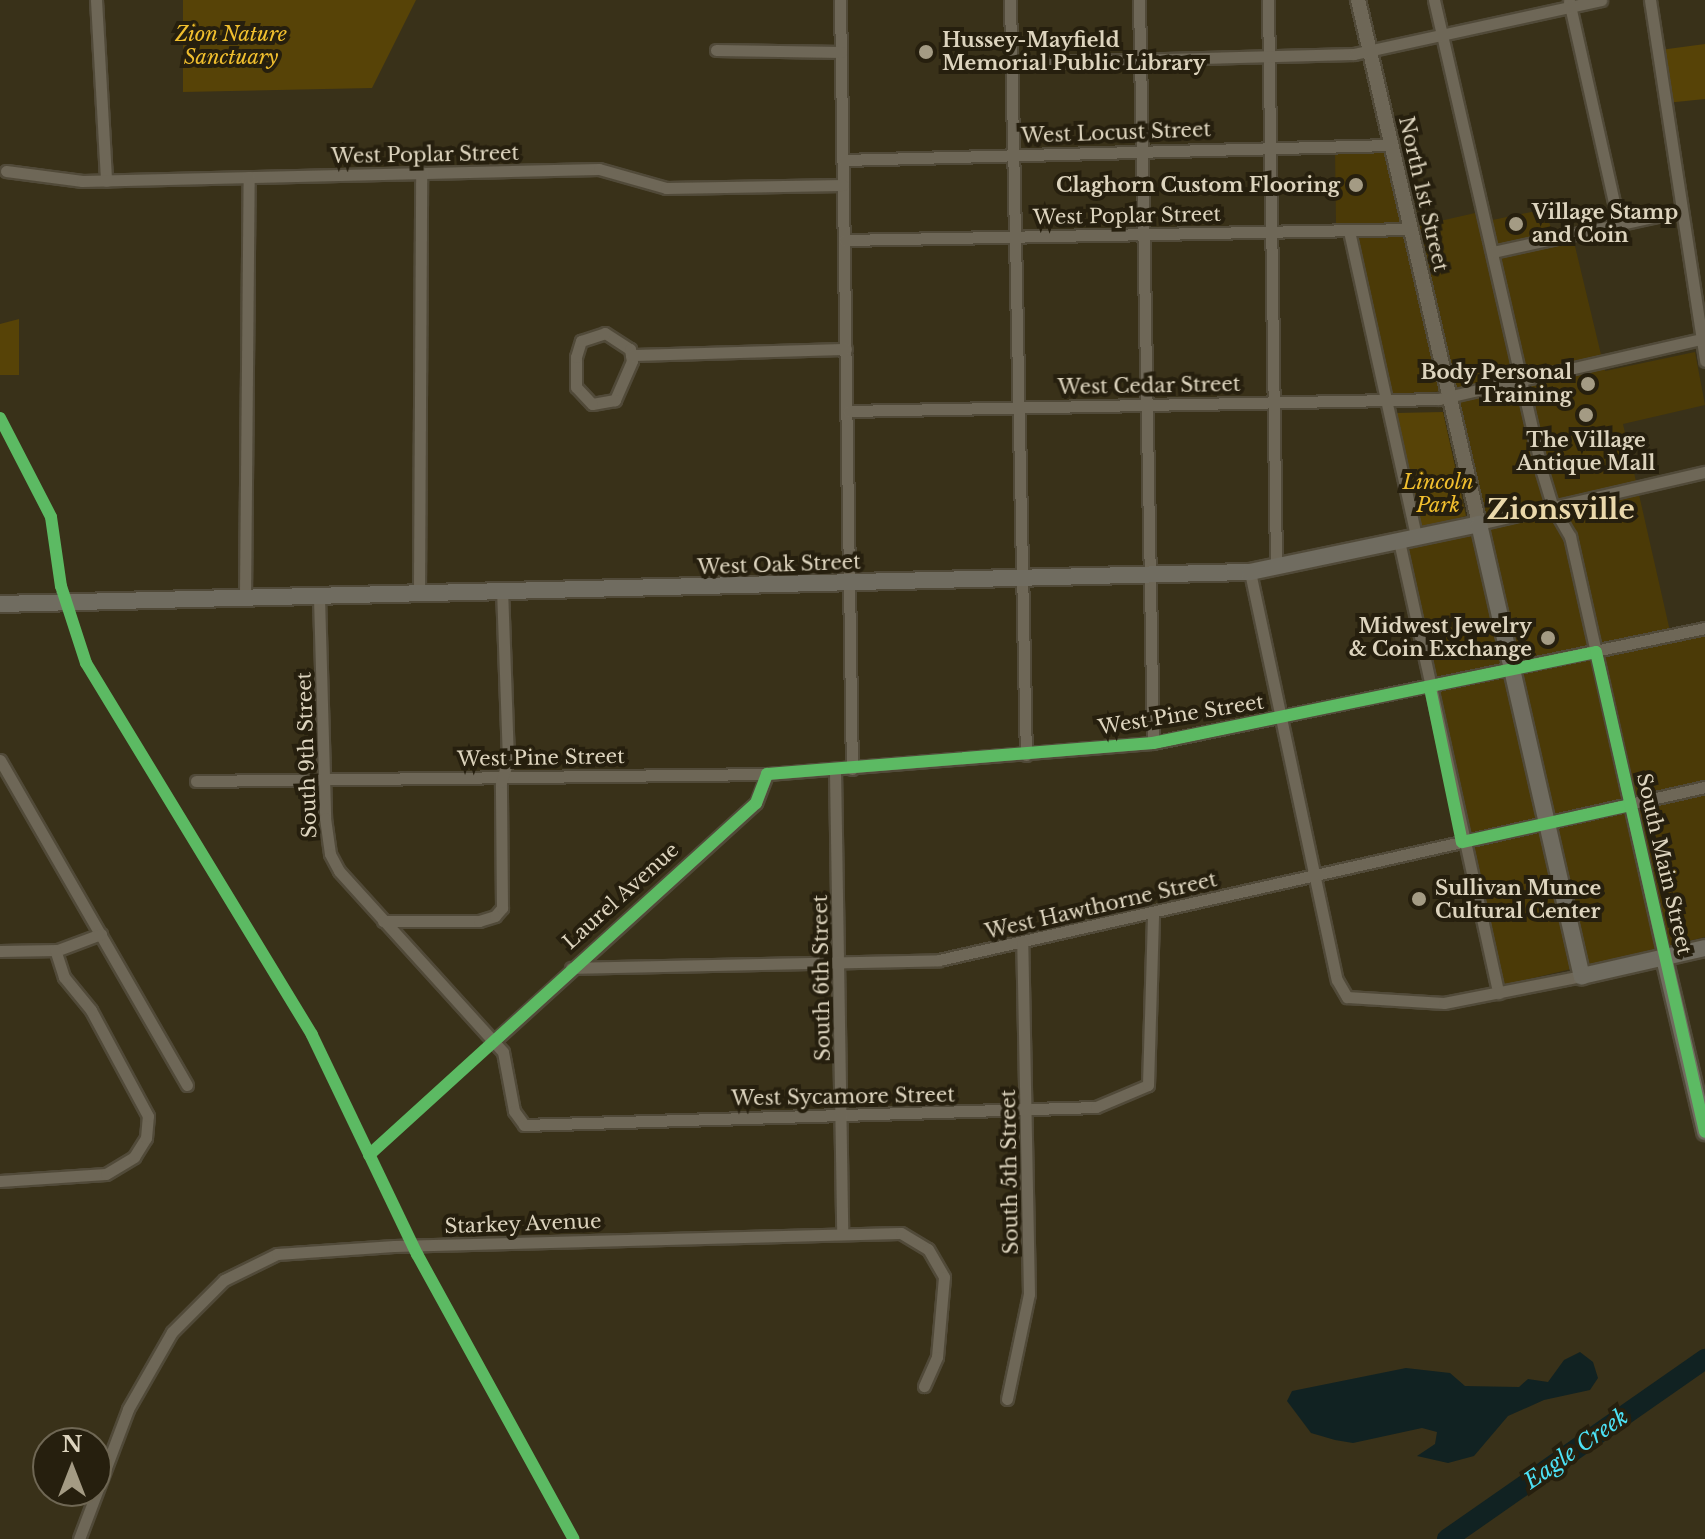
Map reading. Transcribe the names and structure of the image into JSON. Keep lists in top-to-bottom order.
{
  "streets": {
    "main road": ["West Oak Street", "South Main Street"],
    "street": [
      "West Locust Street",
      "West Poplar Street",
      "North 1st Street",
      "West Cedar Street",
      "West Pine Street",
      "South 9th Street",
      "Laurel Avenue",
      "West Hawthorne Street",
      "South 6th Street",
      "West Sycamore Street",
      "South 5th Street",
      "Starkey Avenue"
    ]
  },
  "crossings": [
    ["West Locust Street", "North 1st Street"],
    ["West Poplar Street", "North 1st Street"],
    ["North 1st Street", "West Cedar Street"],
    ["North 1st Street", "West Oak Street"],
    ["West Cedar Street", "South Main Street"],
    ["West Oak Street", "South 9th Street"],
    ["West Oak Street", "South Main Street"],
    ["West Pine Street", "South 9th Street"],
    ["West Pine Street", "South Main Street"],
    ["West Pine Street", "Laurel Avenue"],
    ["West Pine Street", "South 6th Street"],
    ["South 9th Street", "Laurel Avenue"],
    ["South 9th Street", "West Sycamore Street"],
    ["South Main Street", "West Hawthorne Street"],
    ["Laurel Avenue", "West Hawthorne Street"],
    ["West Hawthorne Street", "South 6th Street"],
    ["West Hawthorne Street", "West Sycamore Street"],
    ["West Hawthorne Street", "South 5th Street"],
    ["South 6th Street", "West Sycamore Street"],
    ["South 6th Street", "Starkey Avenue"],
    ["West Sycamore Street", "South 5th Street"]
  ],
  "districts": ["Zionsville"],
  "water": ["Eagle Creek"],
  "parks": ["Zion Nature Sanctuary", "Lincoln Park"],
  "places": [
    "Hussey-Mayfield Memorial Public Library",
    "Claghorn Custom Flooring",
    "Village Stamp and Coin",
    "Body Personal Training",
    "The Village Antique Mall",
    "Midwest Jewelry & Coin Exchange",
    "Sullivan Munce Cultural Center"
  ],
  "north": "top"
}
